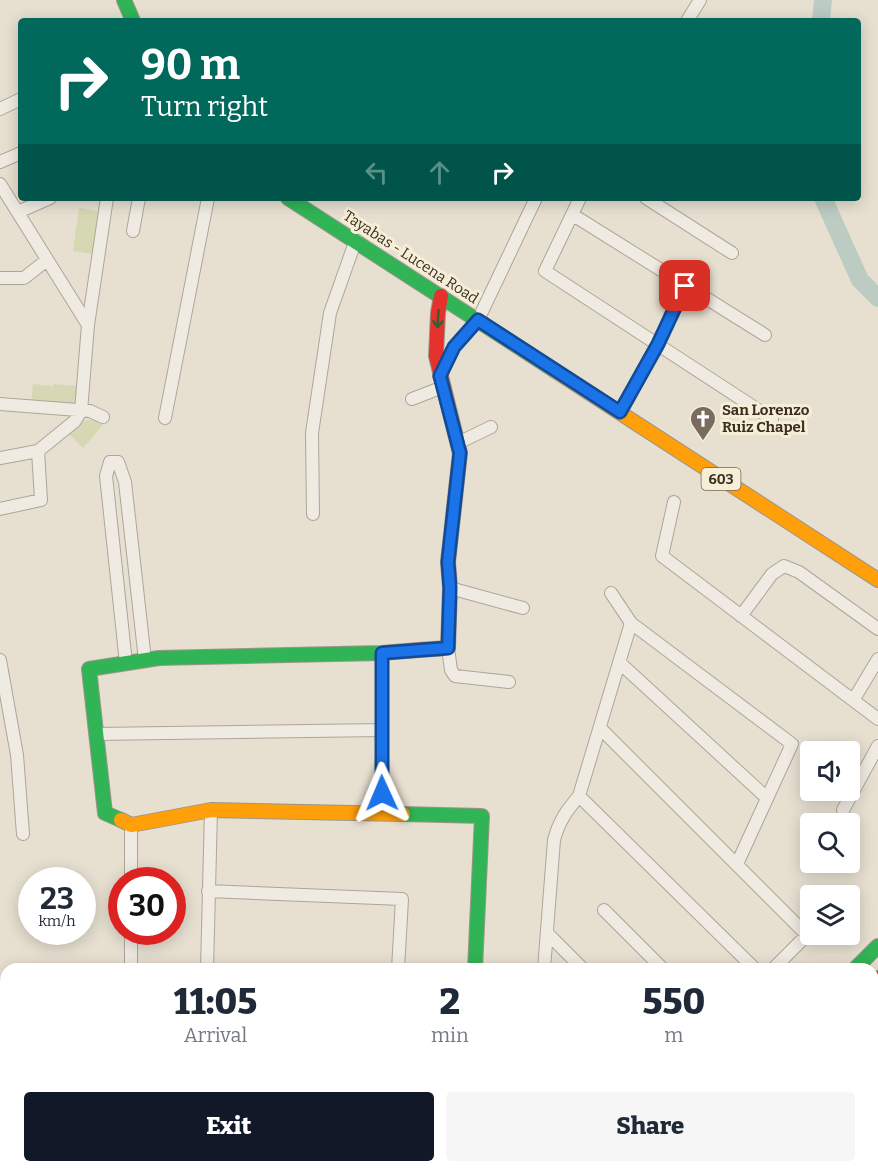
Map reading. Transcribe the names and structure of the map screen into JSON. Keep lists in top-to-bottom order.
{
  "streets": {
    "main road": ["Tayabas - Lucena Road", "603"]
  },
  "places": {
    "church": ["San Lorenzo Ruiz Chapel"]
  },
  "page": {
    "turn": ["90 m", "Turn right"],
    "speed": "23 km/h",
    "limit": "30",
    "eta": [
      "11:05",
      "Arrival",
      "2",
      "min",
      "550",
      "m"
    ],
    "buttons": ["Exit", "Share"]
  }
}
